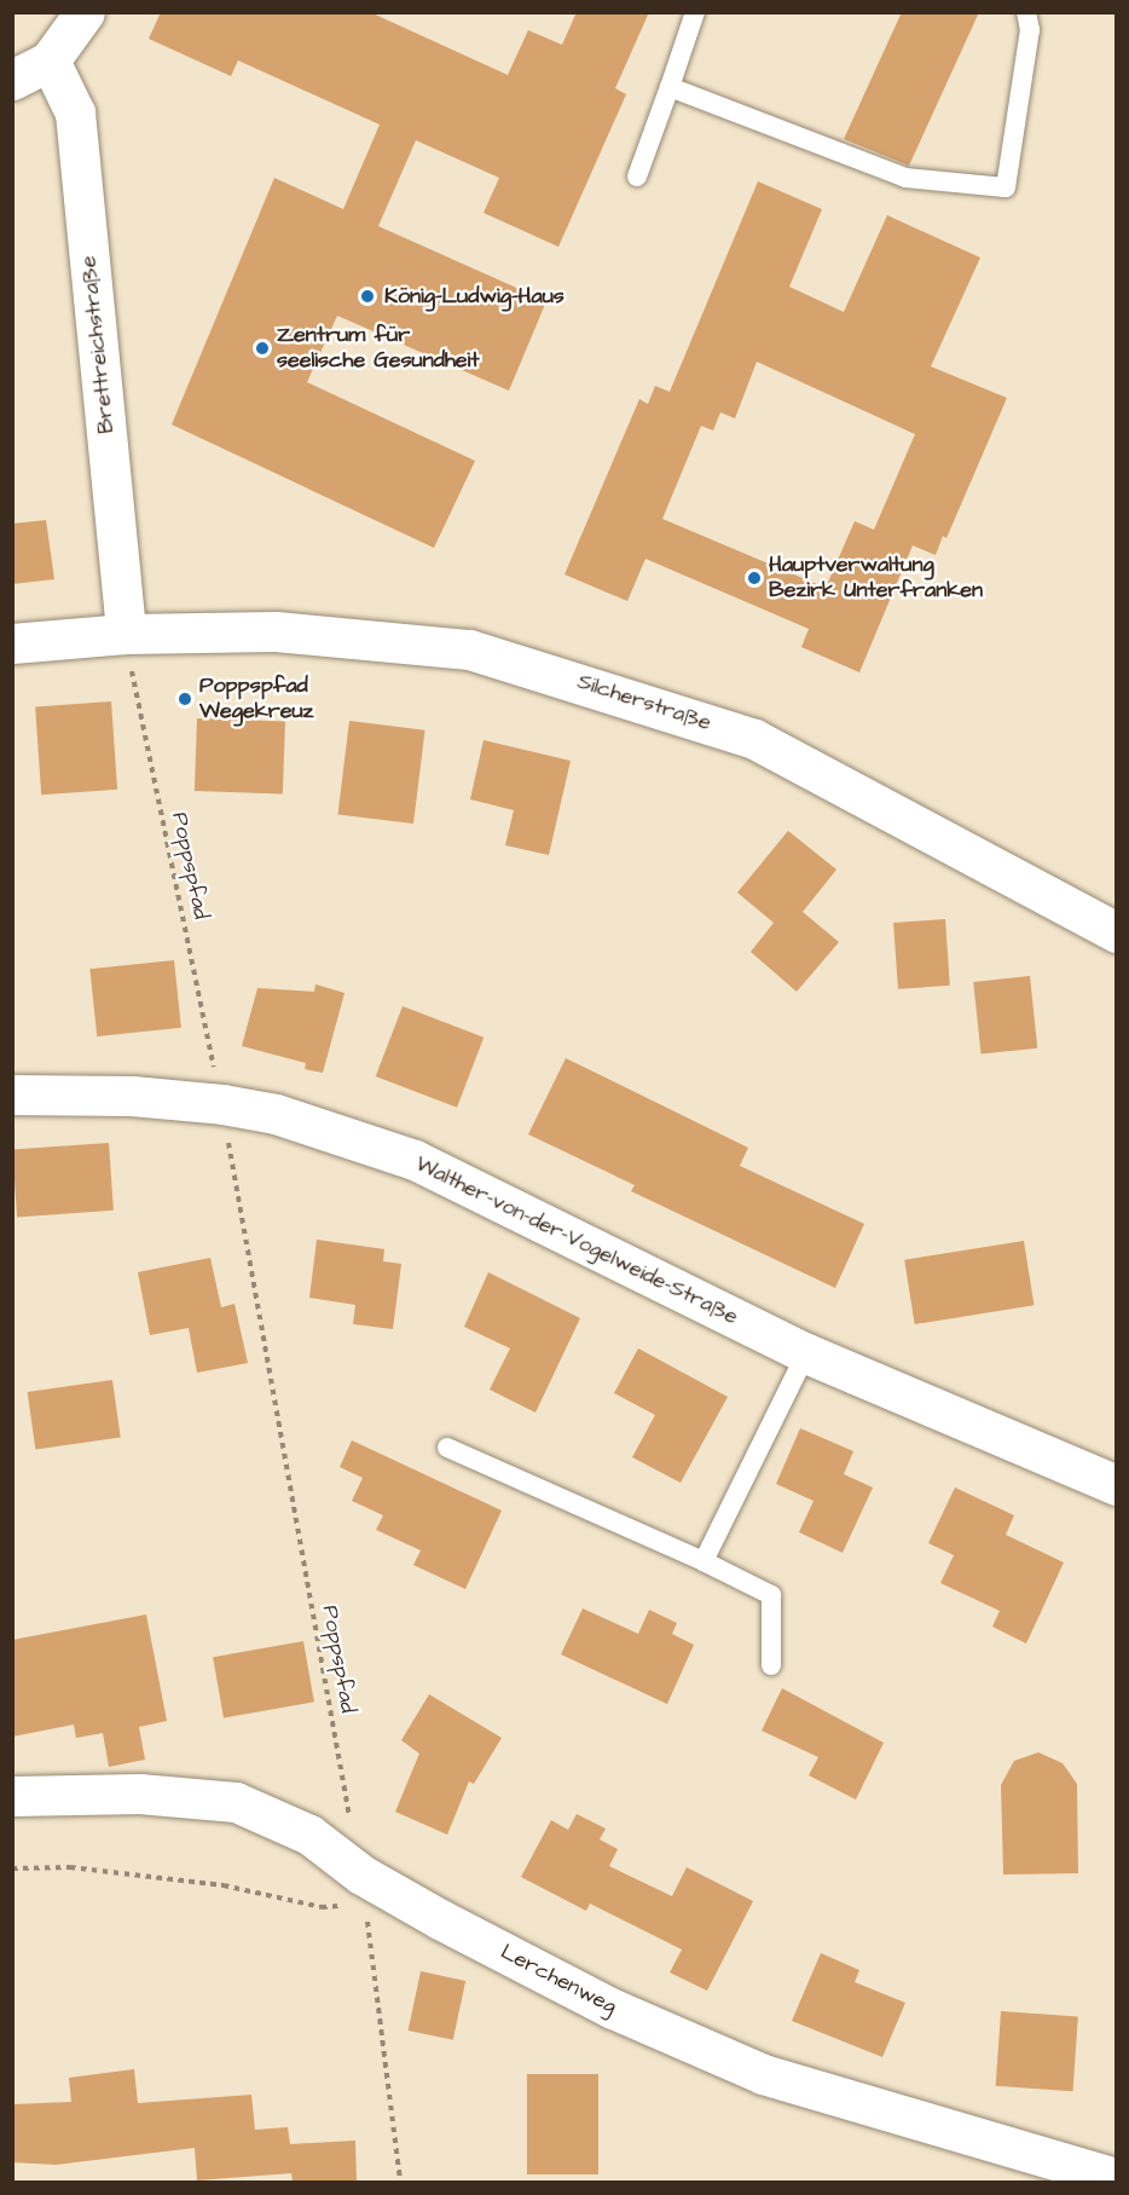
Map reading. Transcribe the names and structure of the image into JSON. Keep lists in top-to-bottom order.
{
  "streets": {
    "street": [
      "Brettreichstraße",
      "Silcherstraße",
      "Walther-von-der-Vogelweide-Straße",
      "Lerchenweg"
    ],
    "path": ["Poppspfad"]
  },
  "crossings": [
    ["Brettreichstraße", "Silcherstraße"],
    ["Brettreichstraße", "Poppspfad"],
    ["Silcherstraße", "Poppspfad"],
    ["Poppspfad", "Walther-von-der-Vogelweide-Straße"],
    ["Poppspfad", "Lerchenweg"]
  ],
  "places": [
    "König-Ludwig-Haus",
    "Zentrum für seelische Gesundheit",
    "Hauptverwaltung Bezirk Unterfranken",
    "Poppspfad Wegekreuz"
  ]
}
